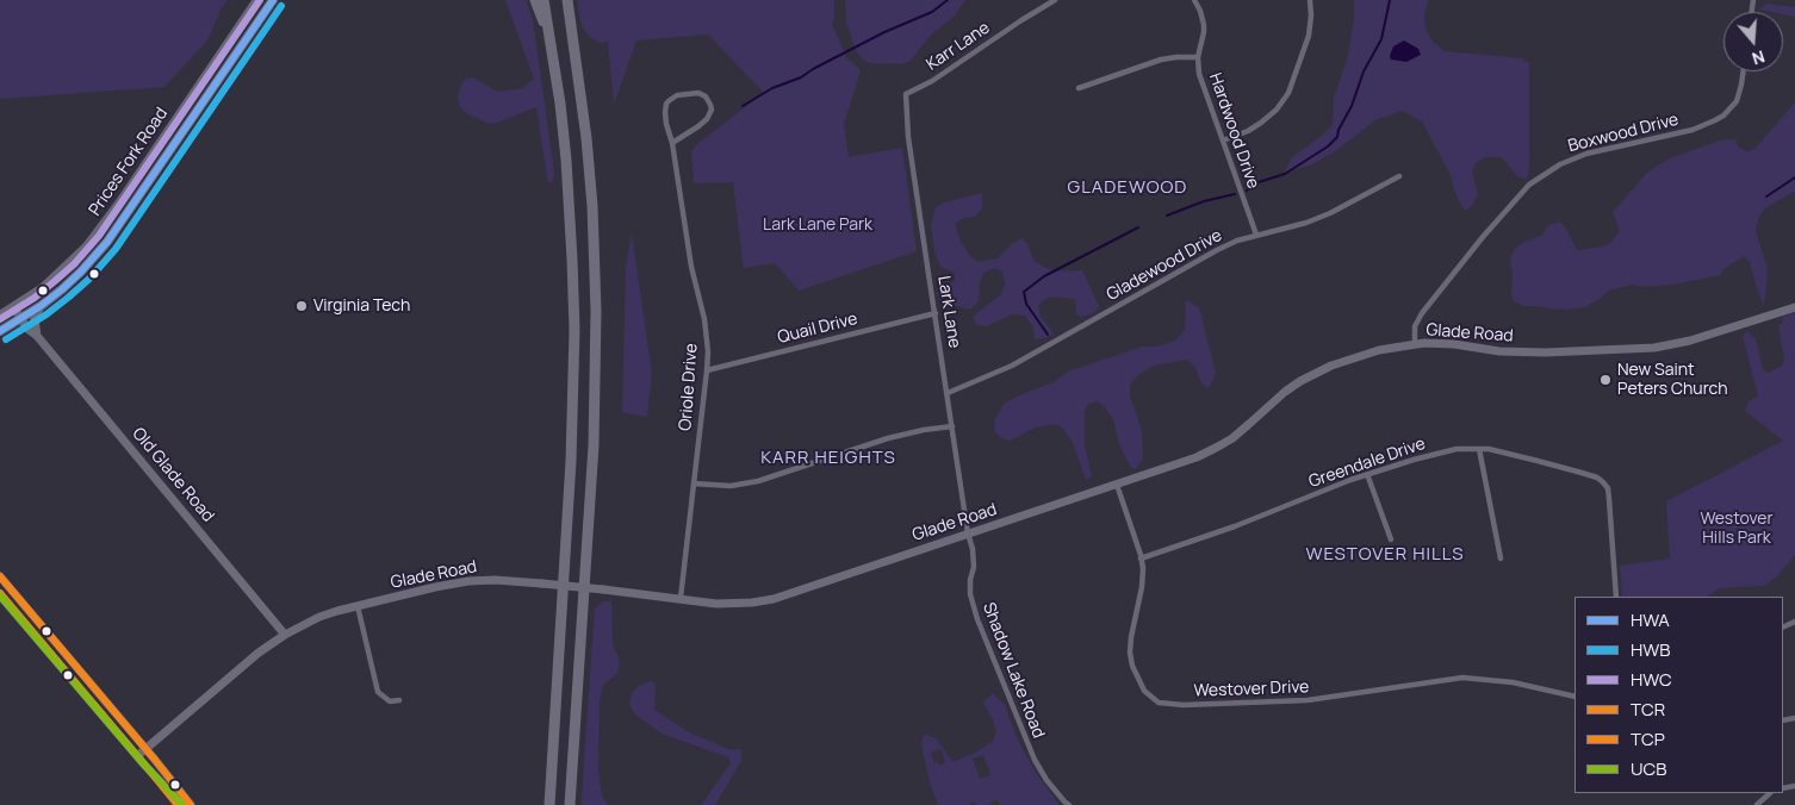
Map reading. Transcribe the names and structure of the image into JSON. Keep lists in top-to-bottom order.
{
  "streets": {
    "main road": ["Prices Fork Road"],
    "street": [
      "Karr Lane",
      "Hardwood Drive",
      "Boxwood Drive",
      "Gladewood Drive",
      "Lark Lane",
      "Quail Drive",
      "Glade Road",
      "Oriole Drive",
      "Greendale Drive",
      "Old Glade Road",
      "Shadow Lake Road",
      "Westover Drive"
    ]
  },
  "crossings": [
    ["Karr Lane", "Lark Lane"],
    ["Hardwood Drive", "Gladewood Drive"],
    ["Boxwood Drive", "Glade Road"],
    ["Prices Fork Road", "Old Glade Road"],
    ["Gladewood Drive", "Lark Lane"],
    ["Lark Lane", "Quail Drive"],
    ["Lark Lane", "Glade Road"],
    ["Lark Lane", "Shadow Lake Road"],
    ["Quail Drive", "Oriole Drive"],
    ["Glade Road", "Oriole Drive"],
    ["Glade Road", "Old Glade Road"],
    ["Glade Road", "Shadow Lake Road"],
    ["Glade Road", "Westover Drive"],
    ["Greendale Drive", "Westover Drive"]
  ],
  "districts": ["GLADEWOOD", "KARR HEIGHTS", "WESTOVER HILLS"],
  "parks": ["Lark Lane Park", "Westover Hills Park"],
  "places": ["Virginia Tech", "New Saint Peters Church"],
  "lines": [
    "transit line HWA",
    "transit line HWC",
    "transit line HWB",
    "transit line TCR",
    "transit line TCP",
    "transit line UCB"
  ],
  "legend": [
    "HWA",
    "HWB",
    "HWC",
    "TCR",
    "TCP",
    "UCB"
  ],
  "north": "bottom"
}
